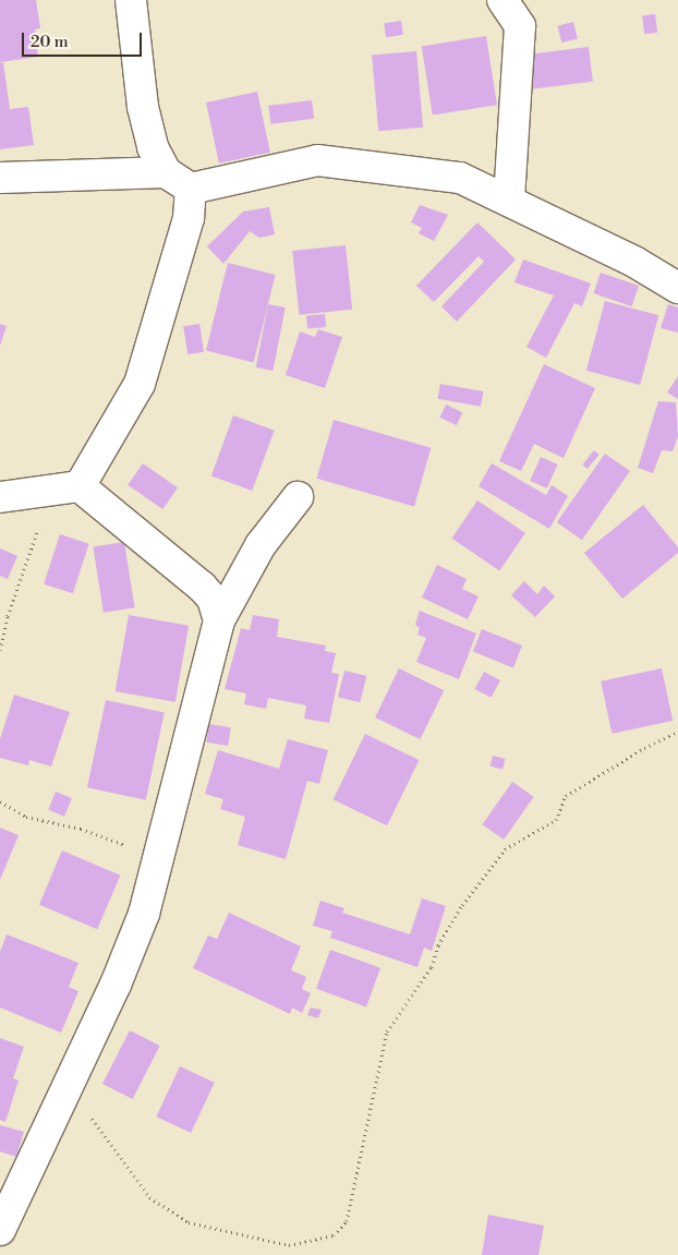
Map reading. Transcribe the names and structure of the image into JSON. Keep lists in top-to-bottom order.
{
  "scale_bar": "20 m"
}
